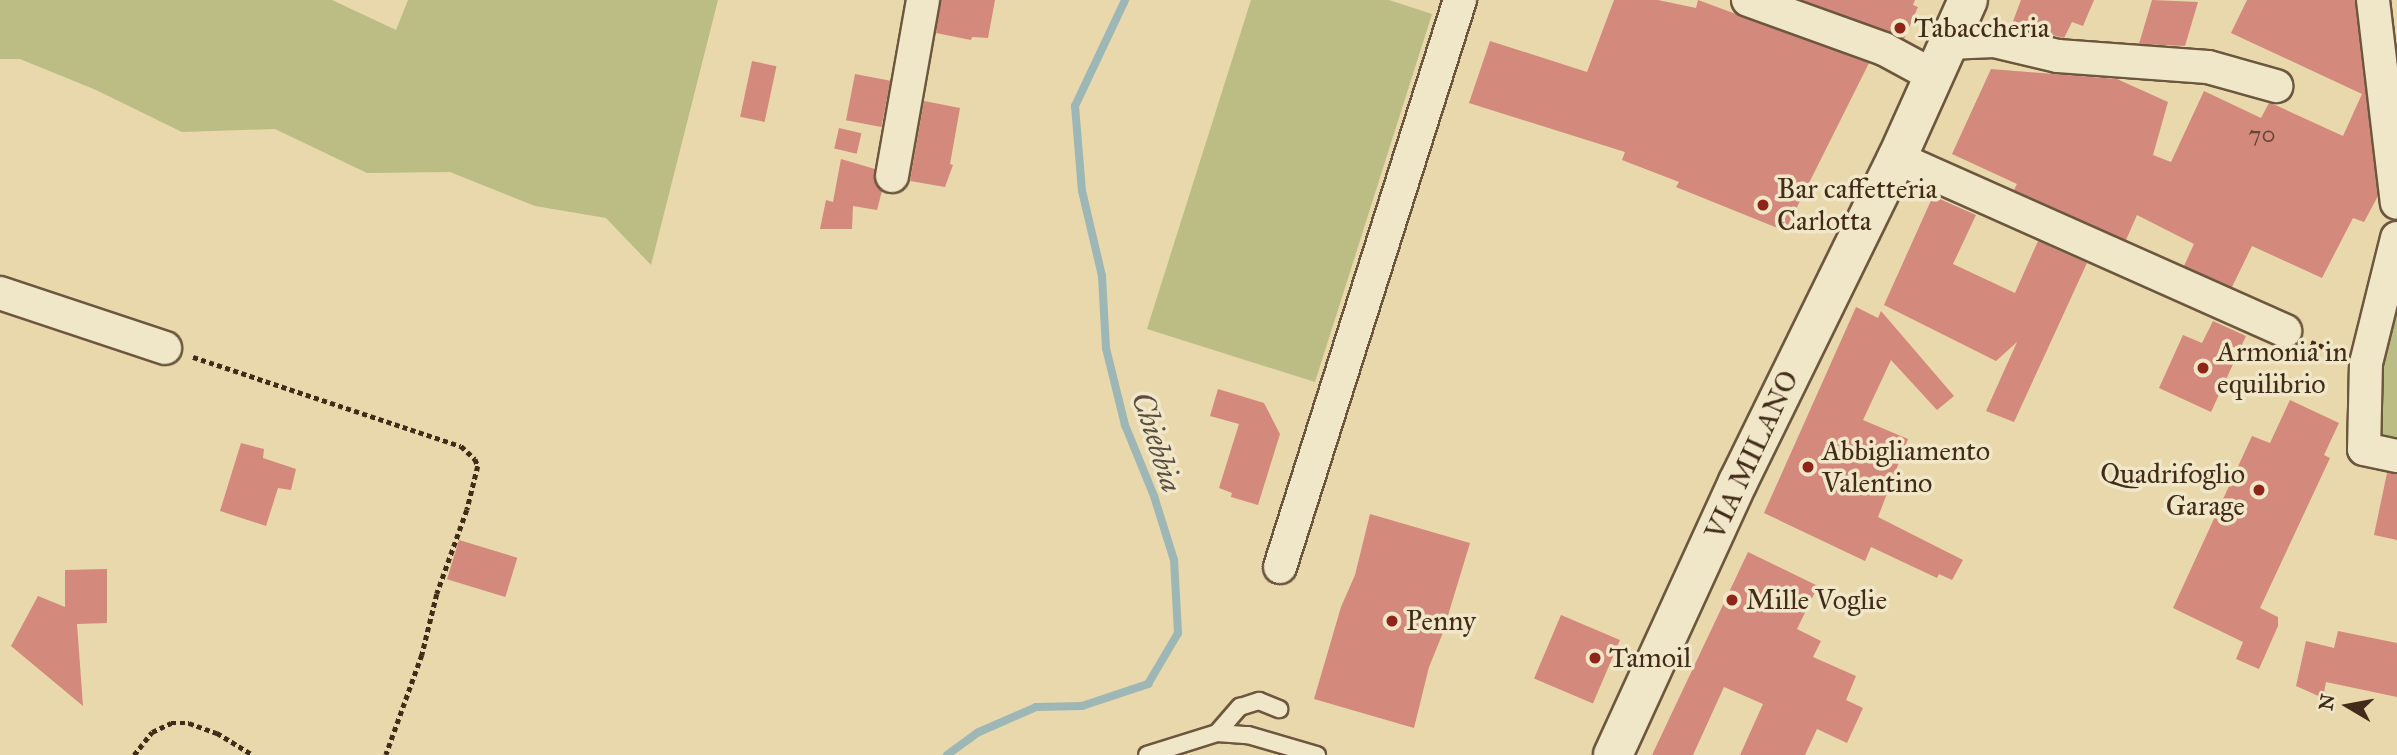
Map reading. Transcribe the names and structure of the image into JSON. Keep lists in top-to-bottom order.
{
  "streets": {
    "main road": ["VIA MILANO"]
  },
  "water": ["Chiebbia"],
  "places": [
    "Tabaccheria",
    "Bar caffetteria Carlotta",
    "Armonia in equilibrio",
    "Abbigliamento Valentino",
    "Quadrifoglio Garage",
    "Mille Voglie",
    "Penny",
    "Tamoil"
  ],
  "house_numbers": ["70"],
  "north": "left"
}
